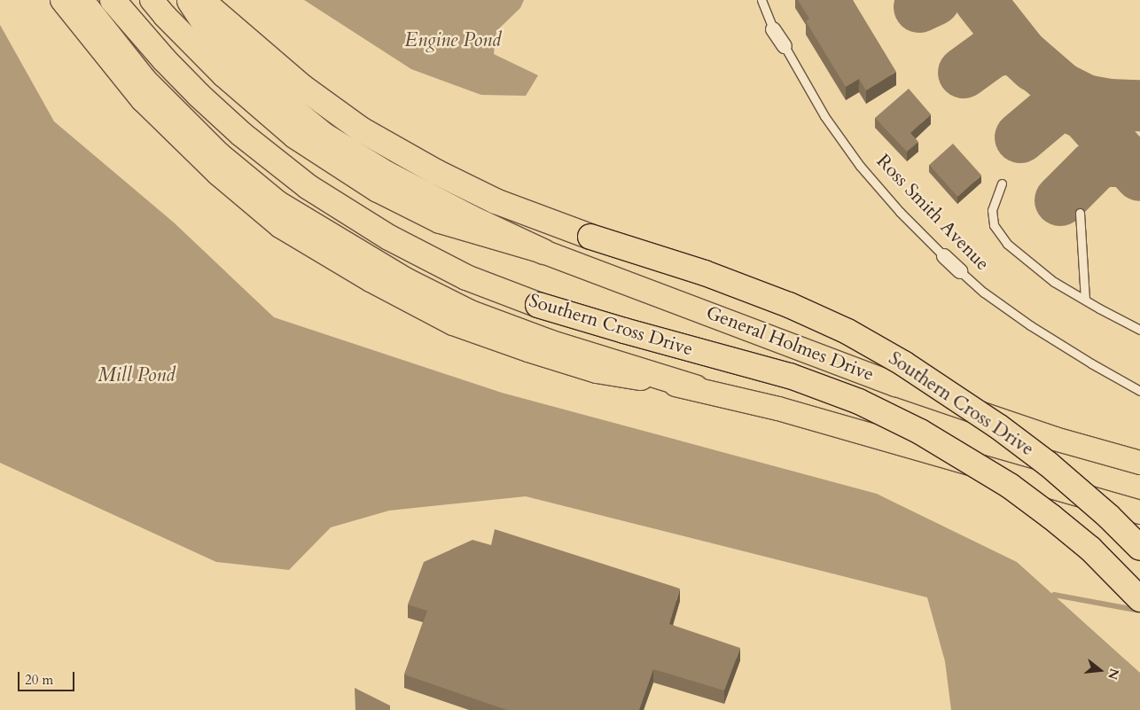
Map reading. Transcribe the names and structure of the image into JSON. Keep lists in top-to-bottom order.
{
  "streets": {
    "highway": ["Southern Cross Drive"],
    "main road": ["General Holmes Drive"],
    "street": ["Ross Smith Avenue"]
  },
  "water": ["Engine Pond", "Mill Pond"],
  "scale_bar": "20 m",
  "north": "right"
}
